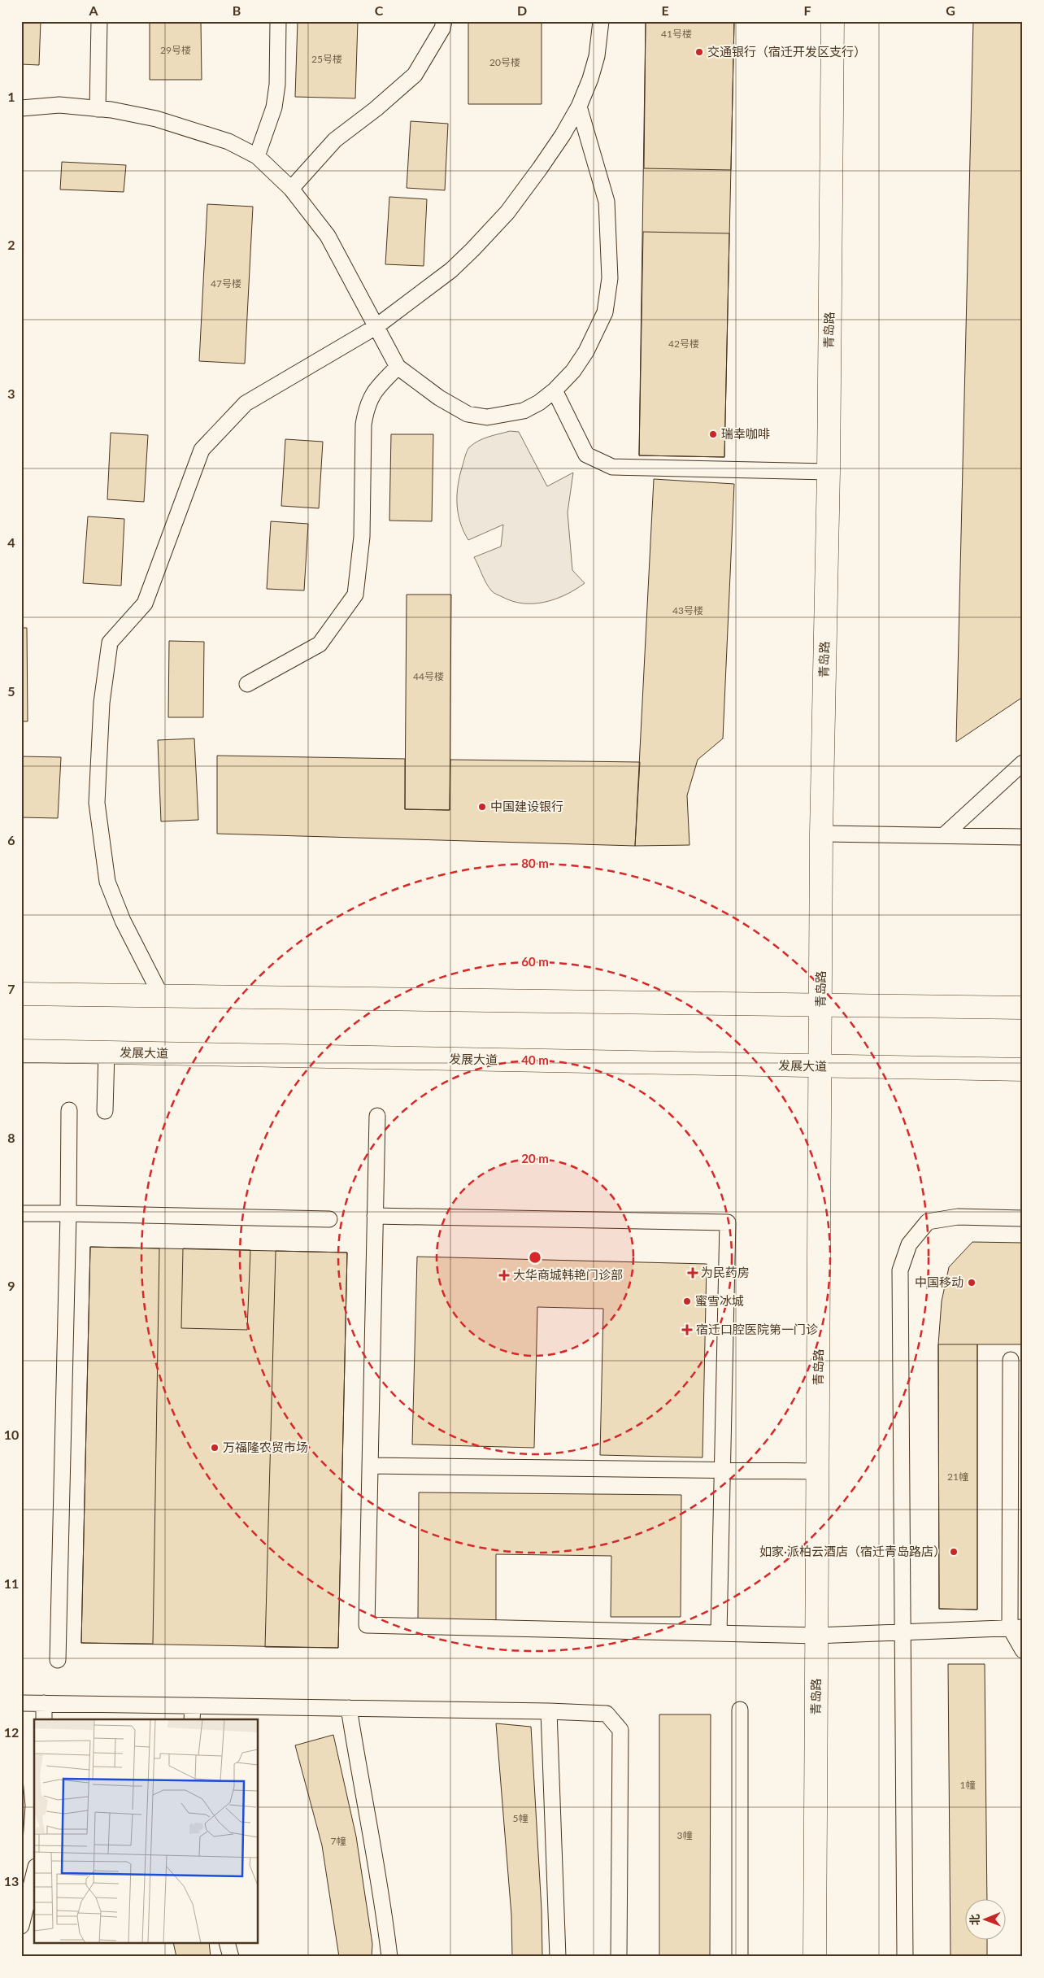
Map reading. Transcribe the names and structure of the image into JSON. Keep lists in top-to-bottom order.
{
  "streets": {
    "main road": ["青岛路", "发展大道"]
  },
  "crossings": [
    ["青岛路", "发展大道"]
  ],
  "places": {
    "other": [
      "交通银行（宿迁开发区支行）",
      "瑞幸咖啡",
      "中国建设银行",
      "中国移动",
      "蜜雪冰城",
      "万福隆农贸市场",
      "如家·派柏云酒店（宿迁青岛路店）"
    ],
    "health": ["为民药房", "大华商城韩艳门诊部", "宿迁口腔医院第一门诊"]
  },
  "house_numbers": [
    "41号楼",
    "29号楼",
    "25号楼",
    "20号楼",
    "47号楼",
    "42号楼",
    "43号楼",
    "44号楼",
    "21幢",
    "1幢",
    "5幢",
    "3幢",
    "7幢"
  ],
  "north": "left",
  "grid": {
    "columns": [
      "A",
      "B",
      "C",
      "D",
      "E",
      "F",
      "G"
    ],
    "rows": [
      "1",
      "2",
      "3",
      "4",
      "5",
      "6",
      "7",
      "8",
      "9",
      "10",
      "11",
      "12",
      "13"
    ]
  },
  "rings": [
    "80 m",
    "60 m",
    "40 m",
    "20 m"
  ]
}
